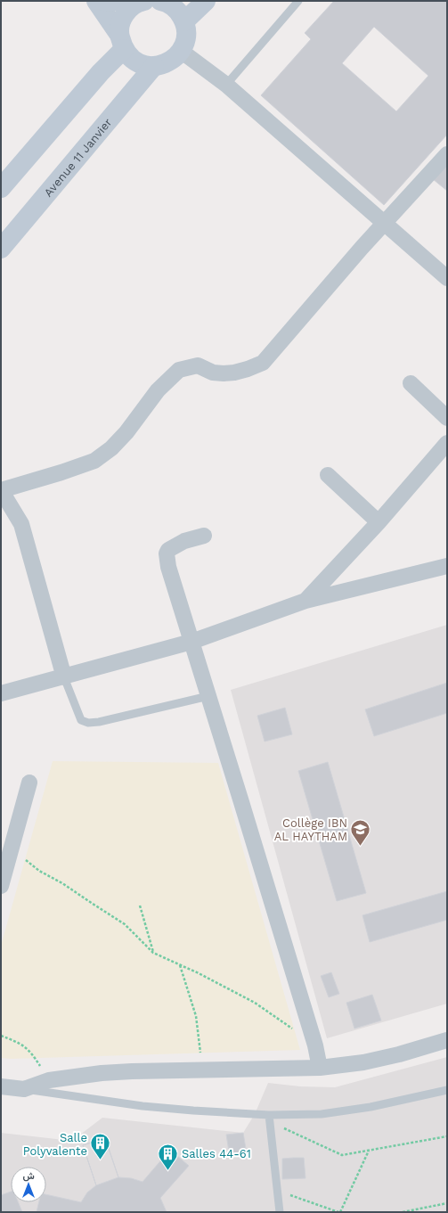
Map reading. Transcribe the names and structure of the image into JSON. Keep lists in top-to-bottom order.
{
  "streets": {
    "street": ["Avenue 11 Janvier"]
  },
  "places": {
    "school or university": ["Collège IBN AL HAYTHAM"],
    "building": ["Salle Polyvalente", "Salles 44-61"]
  },
  "north": "top"
}
